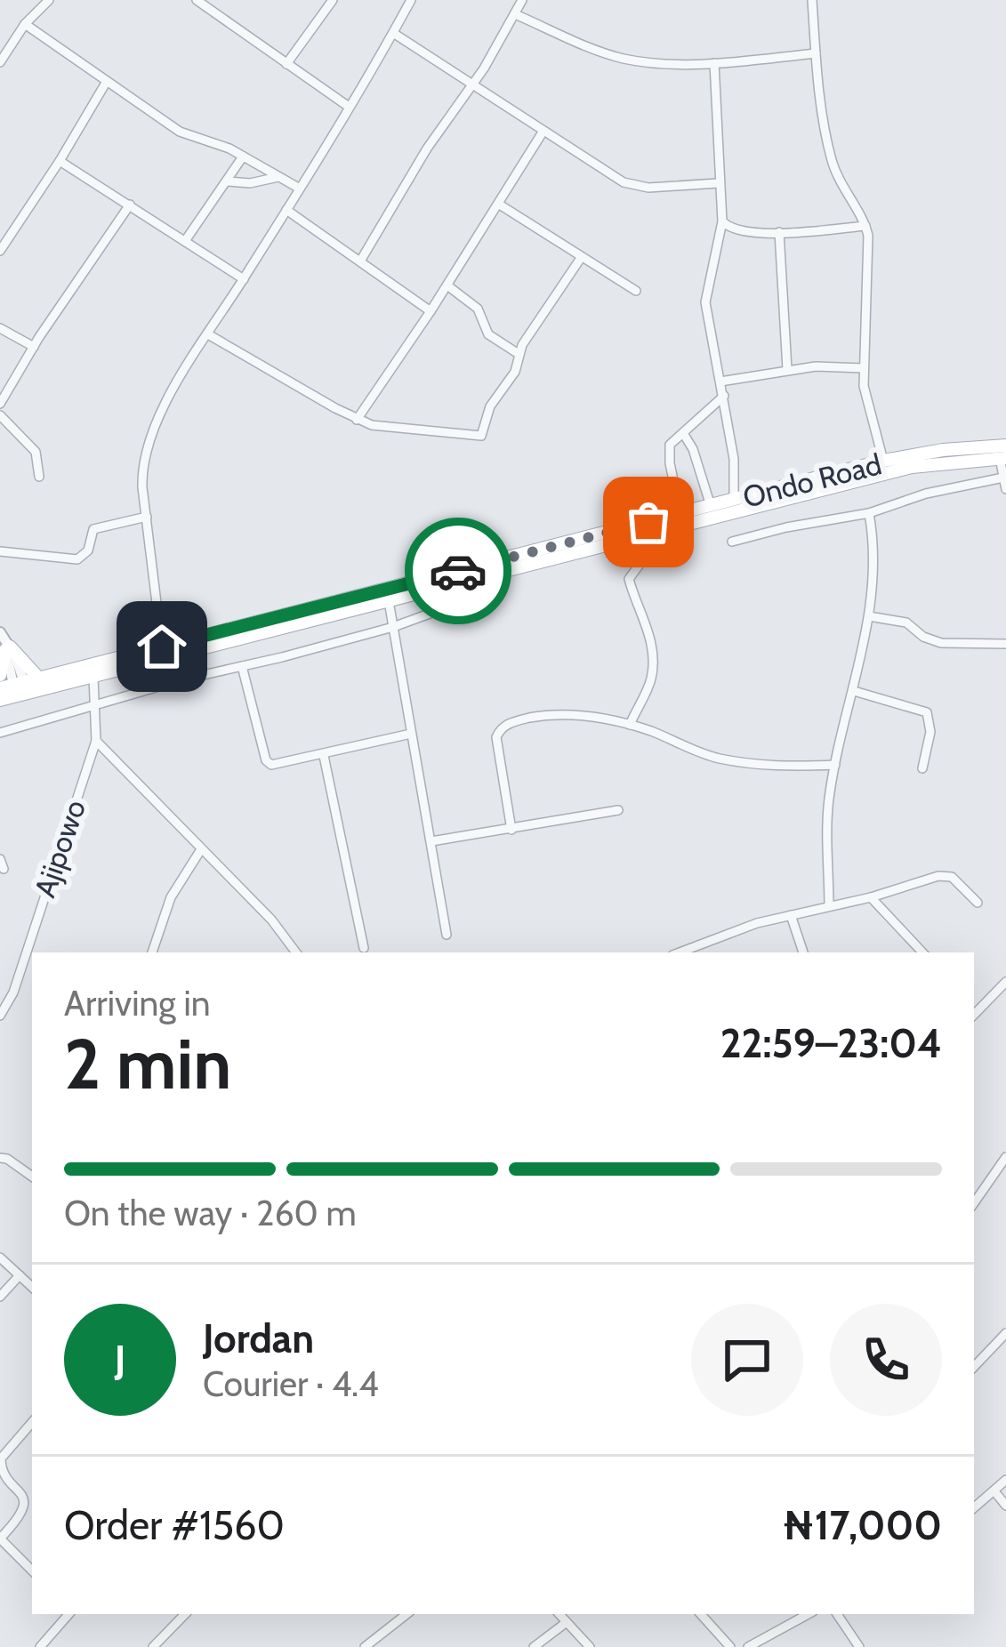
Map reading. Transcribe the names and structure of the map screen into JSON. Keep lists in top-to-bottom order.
{
  "streets": {
    "main road": ["Ondo Road"],
    "street": ["Ajipowo"]
  },
  "crossings": [
    ["Ondo Road", "Ajipowo"]
  ],
  "page": {
    "heading": ["2 min", "Arriving in", "22:59–23:04"],
    "panel": [
      "Jordan",
      "Courier · 4.4",
      "Order #1560",
      "₦17,000"
    ],
    "bar": "On the way · 260 m",
    "round": "J"
  }
}
